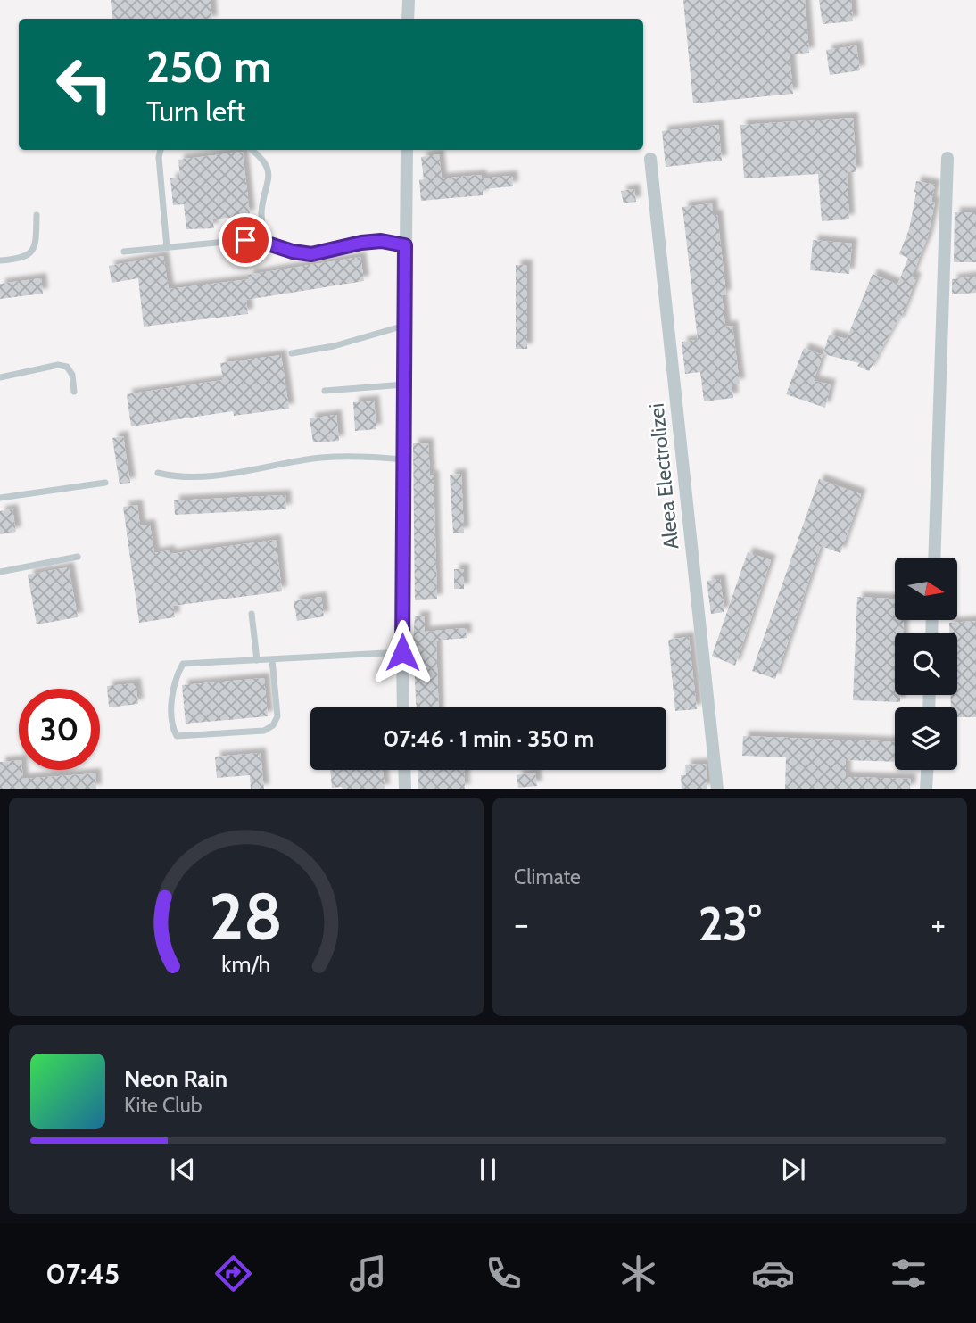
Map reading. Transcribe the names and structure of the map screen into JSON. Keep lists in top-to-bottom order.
{
  "streets": {
    "street": ["Aleea Electrolizei"]
  },
  "north": "right",
  "page": {
    "turn": ["250 m", "Turn left"],
    "limit": "30",
    "trip": "07:46 · 1 min · 350 m",
    "tile": "Climate",
    "heat": ["−", "23°", "+"],
    "song": ["Neon Rain", "Kite Club"],
    "tabs": "07:45",
    "gauge": ["28", "km/h"]
  }
}
